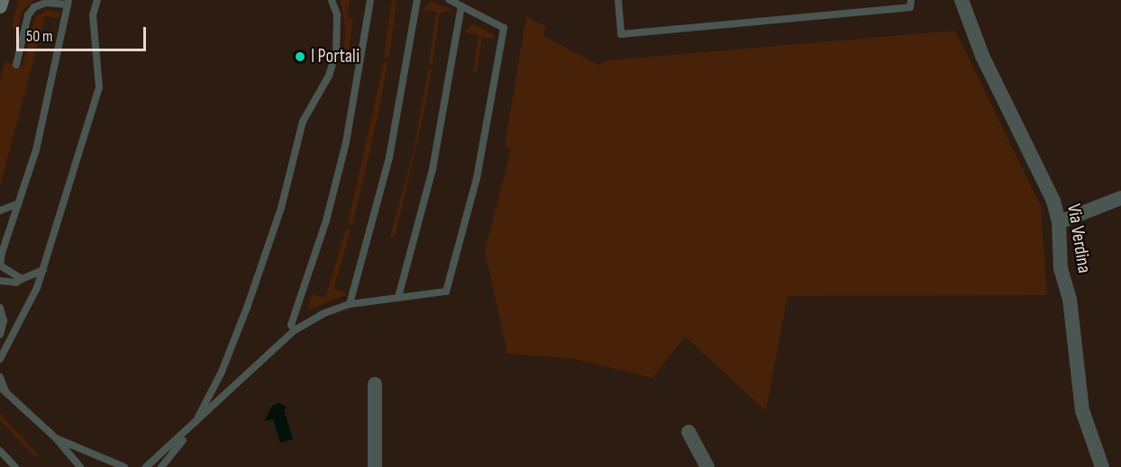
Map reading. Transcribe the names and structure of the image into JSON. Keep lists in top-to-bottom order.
{
  "streets": {
    "street": ["Via Verdina"]
  },
  "places": ["I Portali"],
  "scale_bar": "50 m"
}
